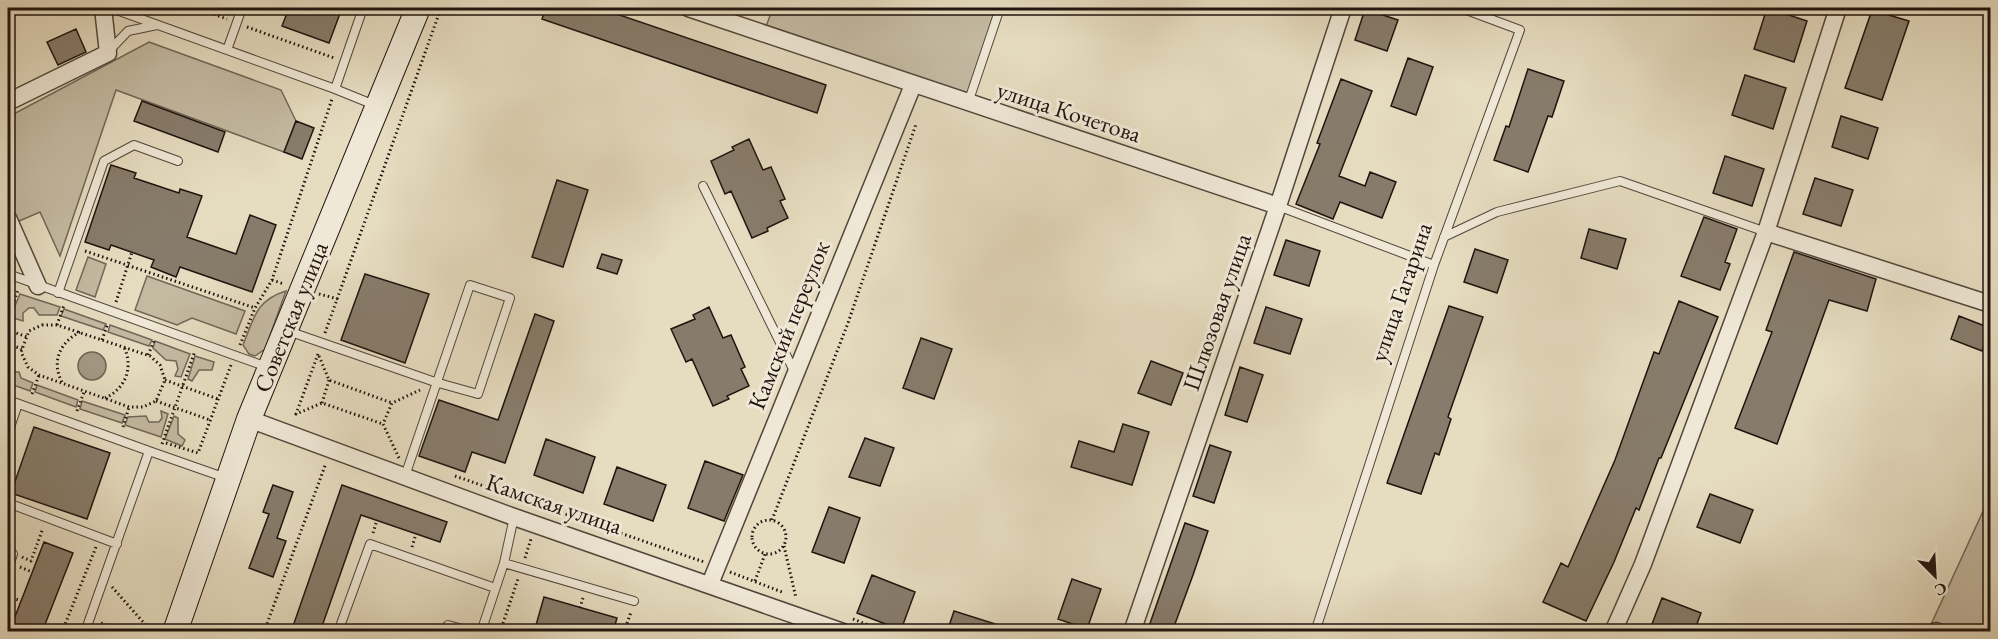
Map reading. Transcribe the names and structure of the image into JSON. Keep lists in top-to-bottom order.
{
  "streets": {
    "main road": ["Советская улица"],
    "street": [
      "улица Кочетова",
      "Шлюзовая улица",
      "Камский переулок",
      "Камская улица"
    ],
    "lane": ["улица Гагарина"]
  },
  "crossings": [
    ["улица Кочетова", "улица Гагарина"],
    ["улица Кочетова", "Шлюзовая улица"],
    ["улица Кочетова", "Камский переулок"],
    ["Советская улица", "Камская улица"],
    ["Камский переулок", "Камская улица"]
  ],
  "north": "bottom right"
}
